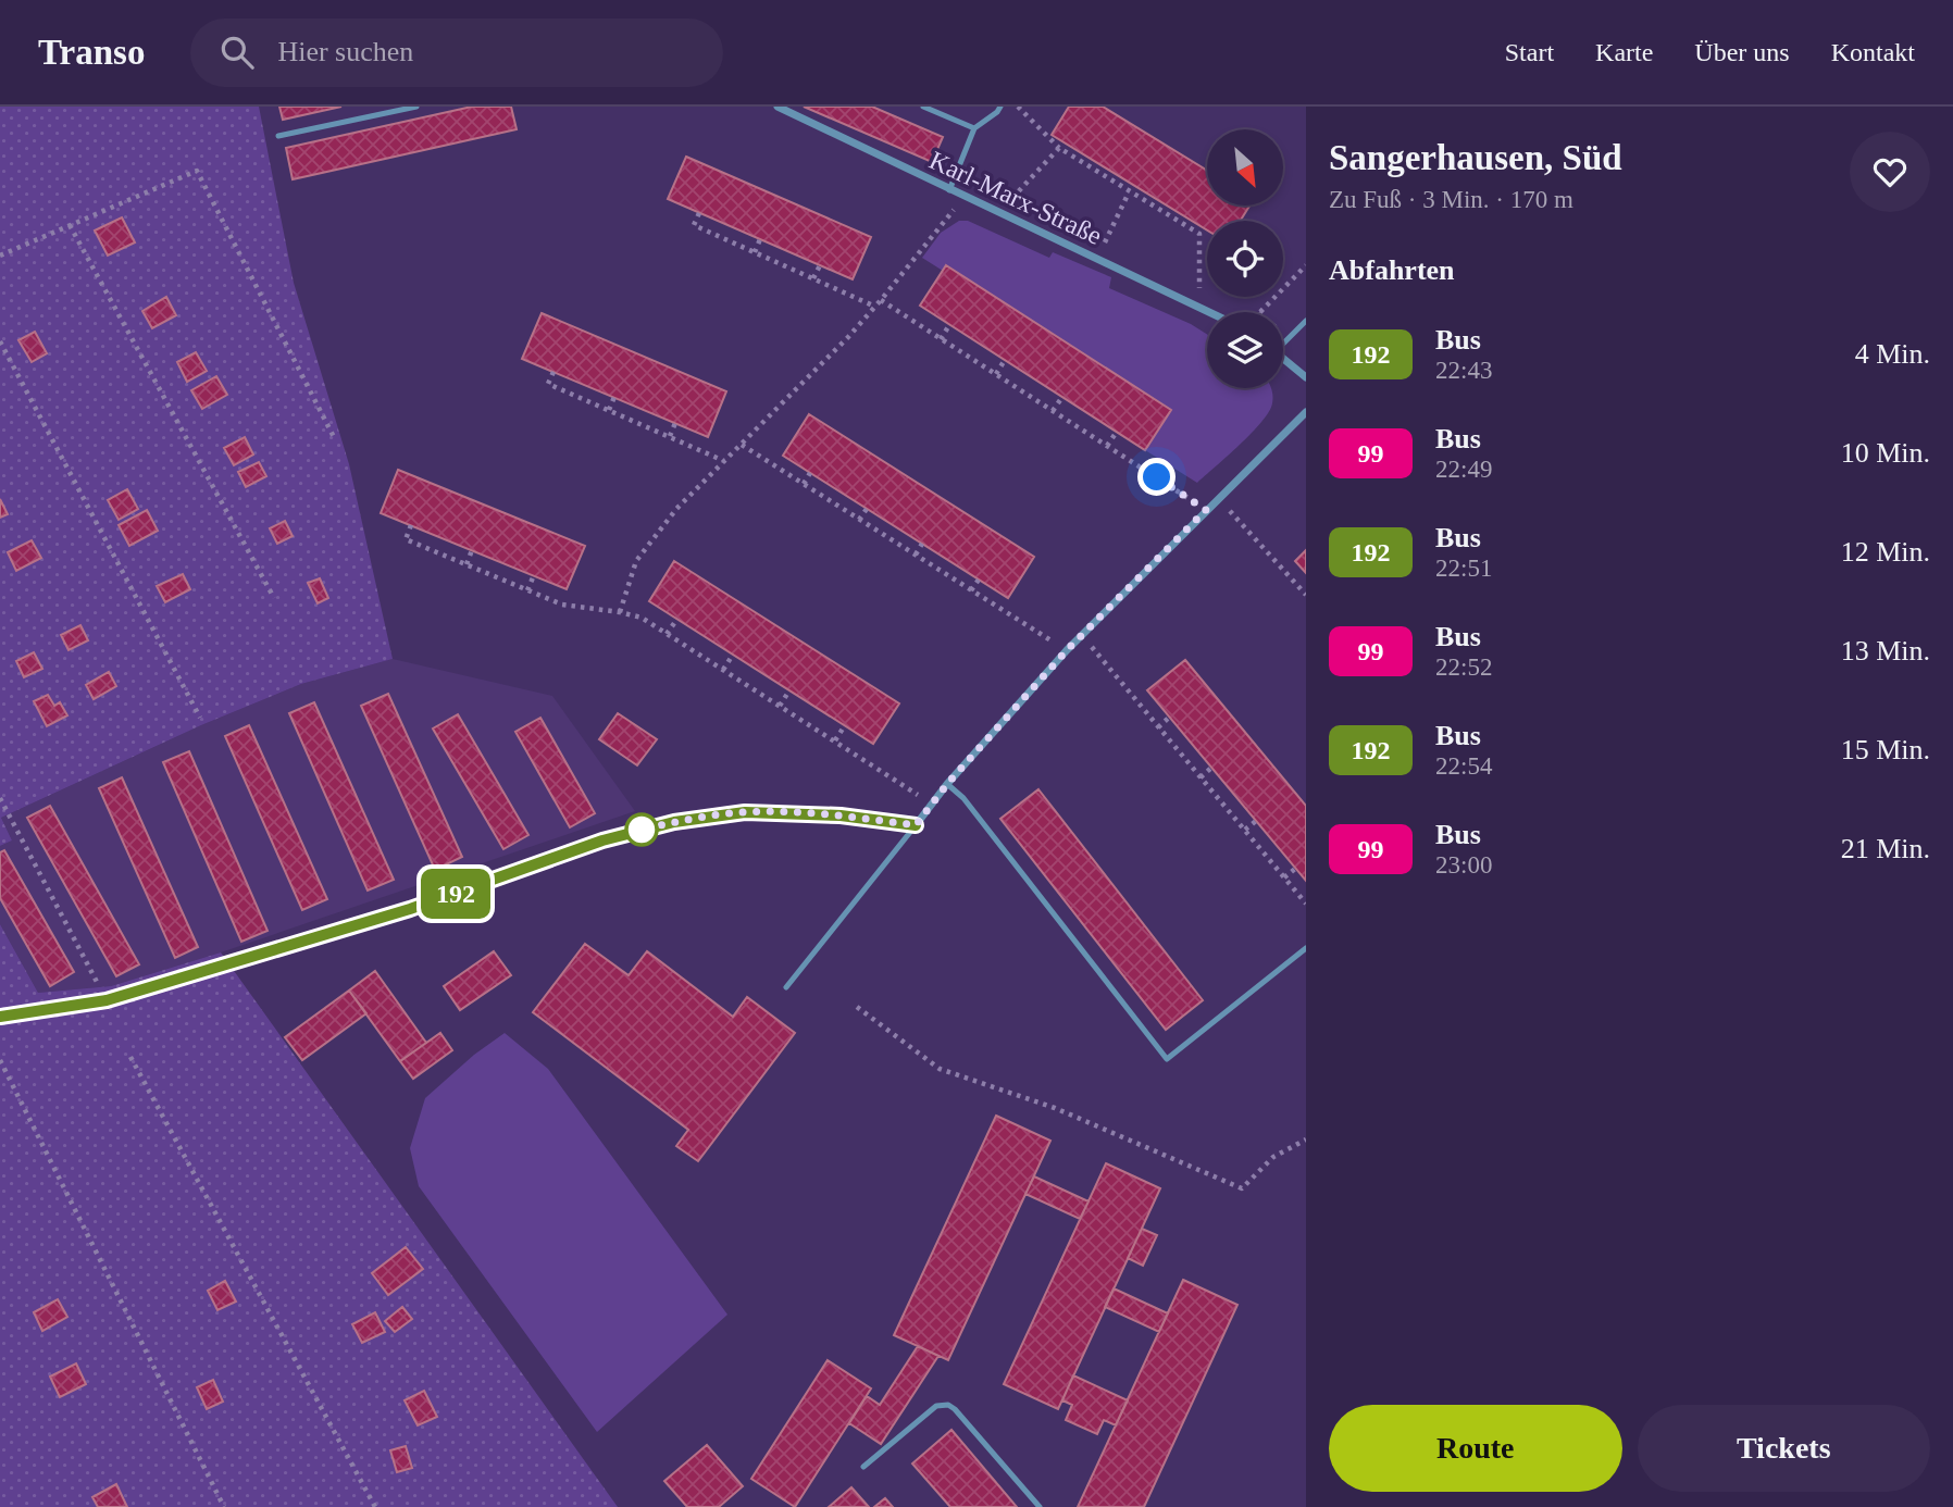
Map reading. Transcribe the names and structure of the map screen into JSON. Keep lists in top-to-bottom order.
{
  "streets": {
    "street": ["Karl-Marx-Straße"]
  },
  "lines": ["bus line 192"],
  "north": "bottom right",
  "page": {
    "header": "Transo",
    "search": "Hier suchen",
    "nav": [
      "Start",
      "Karte",
      "Über uns",
      "Kontakt"
    ],
    "on_map": "192",
    "heading": [
      ["Sangerhausen, Süd", "Zu Fuß · 3 Min. · 170 m"],
      "Abfahrten"
    ],
    "list": [
      {
        "mark": "192",
        "name": "Bus",
        "note": "22:43",
        "value": "4 Min."
      },
      {
        "mark": "99",
        "name": "Bus",
        "note": "22:49",
        "value": "10 Min."
      },
      {
        "mark": "192",
        "name": "Bus",
        "note": "22:51",
        "value": "12 Min."
      },
      {
        "mark": "99",
        "name": "Bus",
        "note": "22:52",
        "value": "13 Min."
      },
      {
        "mark": "192",
        "name": "Bus",
        "note": "22:54",
        "value": "15 Min."
      },
      {
        "mark": "99",
        "name": "Bus",
        "note": "23:00",
        "value": "21 Min."
      }
    ],
    "buttons": ["Route", "Tickets"]
  }
}
